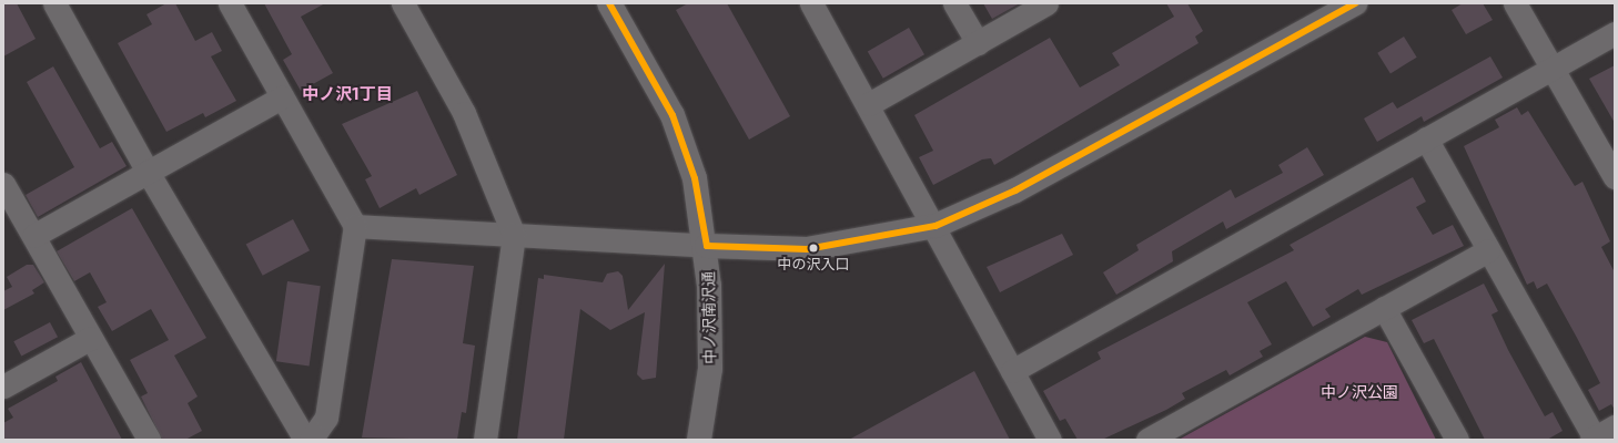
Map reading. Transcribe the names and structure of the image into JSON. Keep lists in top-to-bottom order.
{
  "streets": {
    "street": ["中ノ沢南沢通"]
  },
  "districts": ["中ノ沢1丁目"],
  "parks": ["中ノ沢公園"],
  "places": ["中の沢入口"]
}
